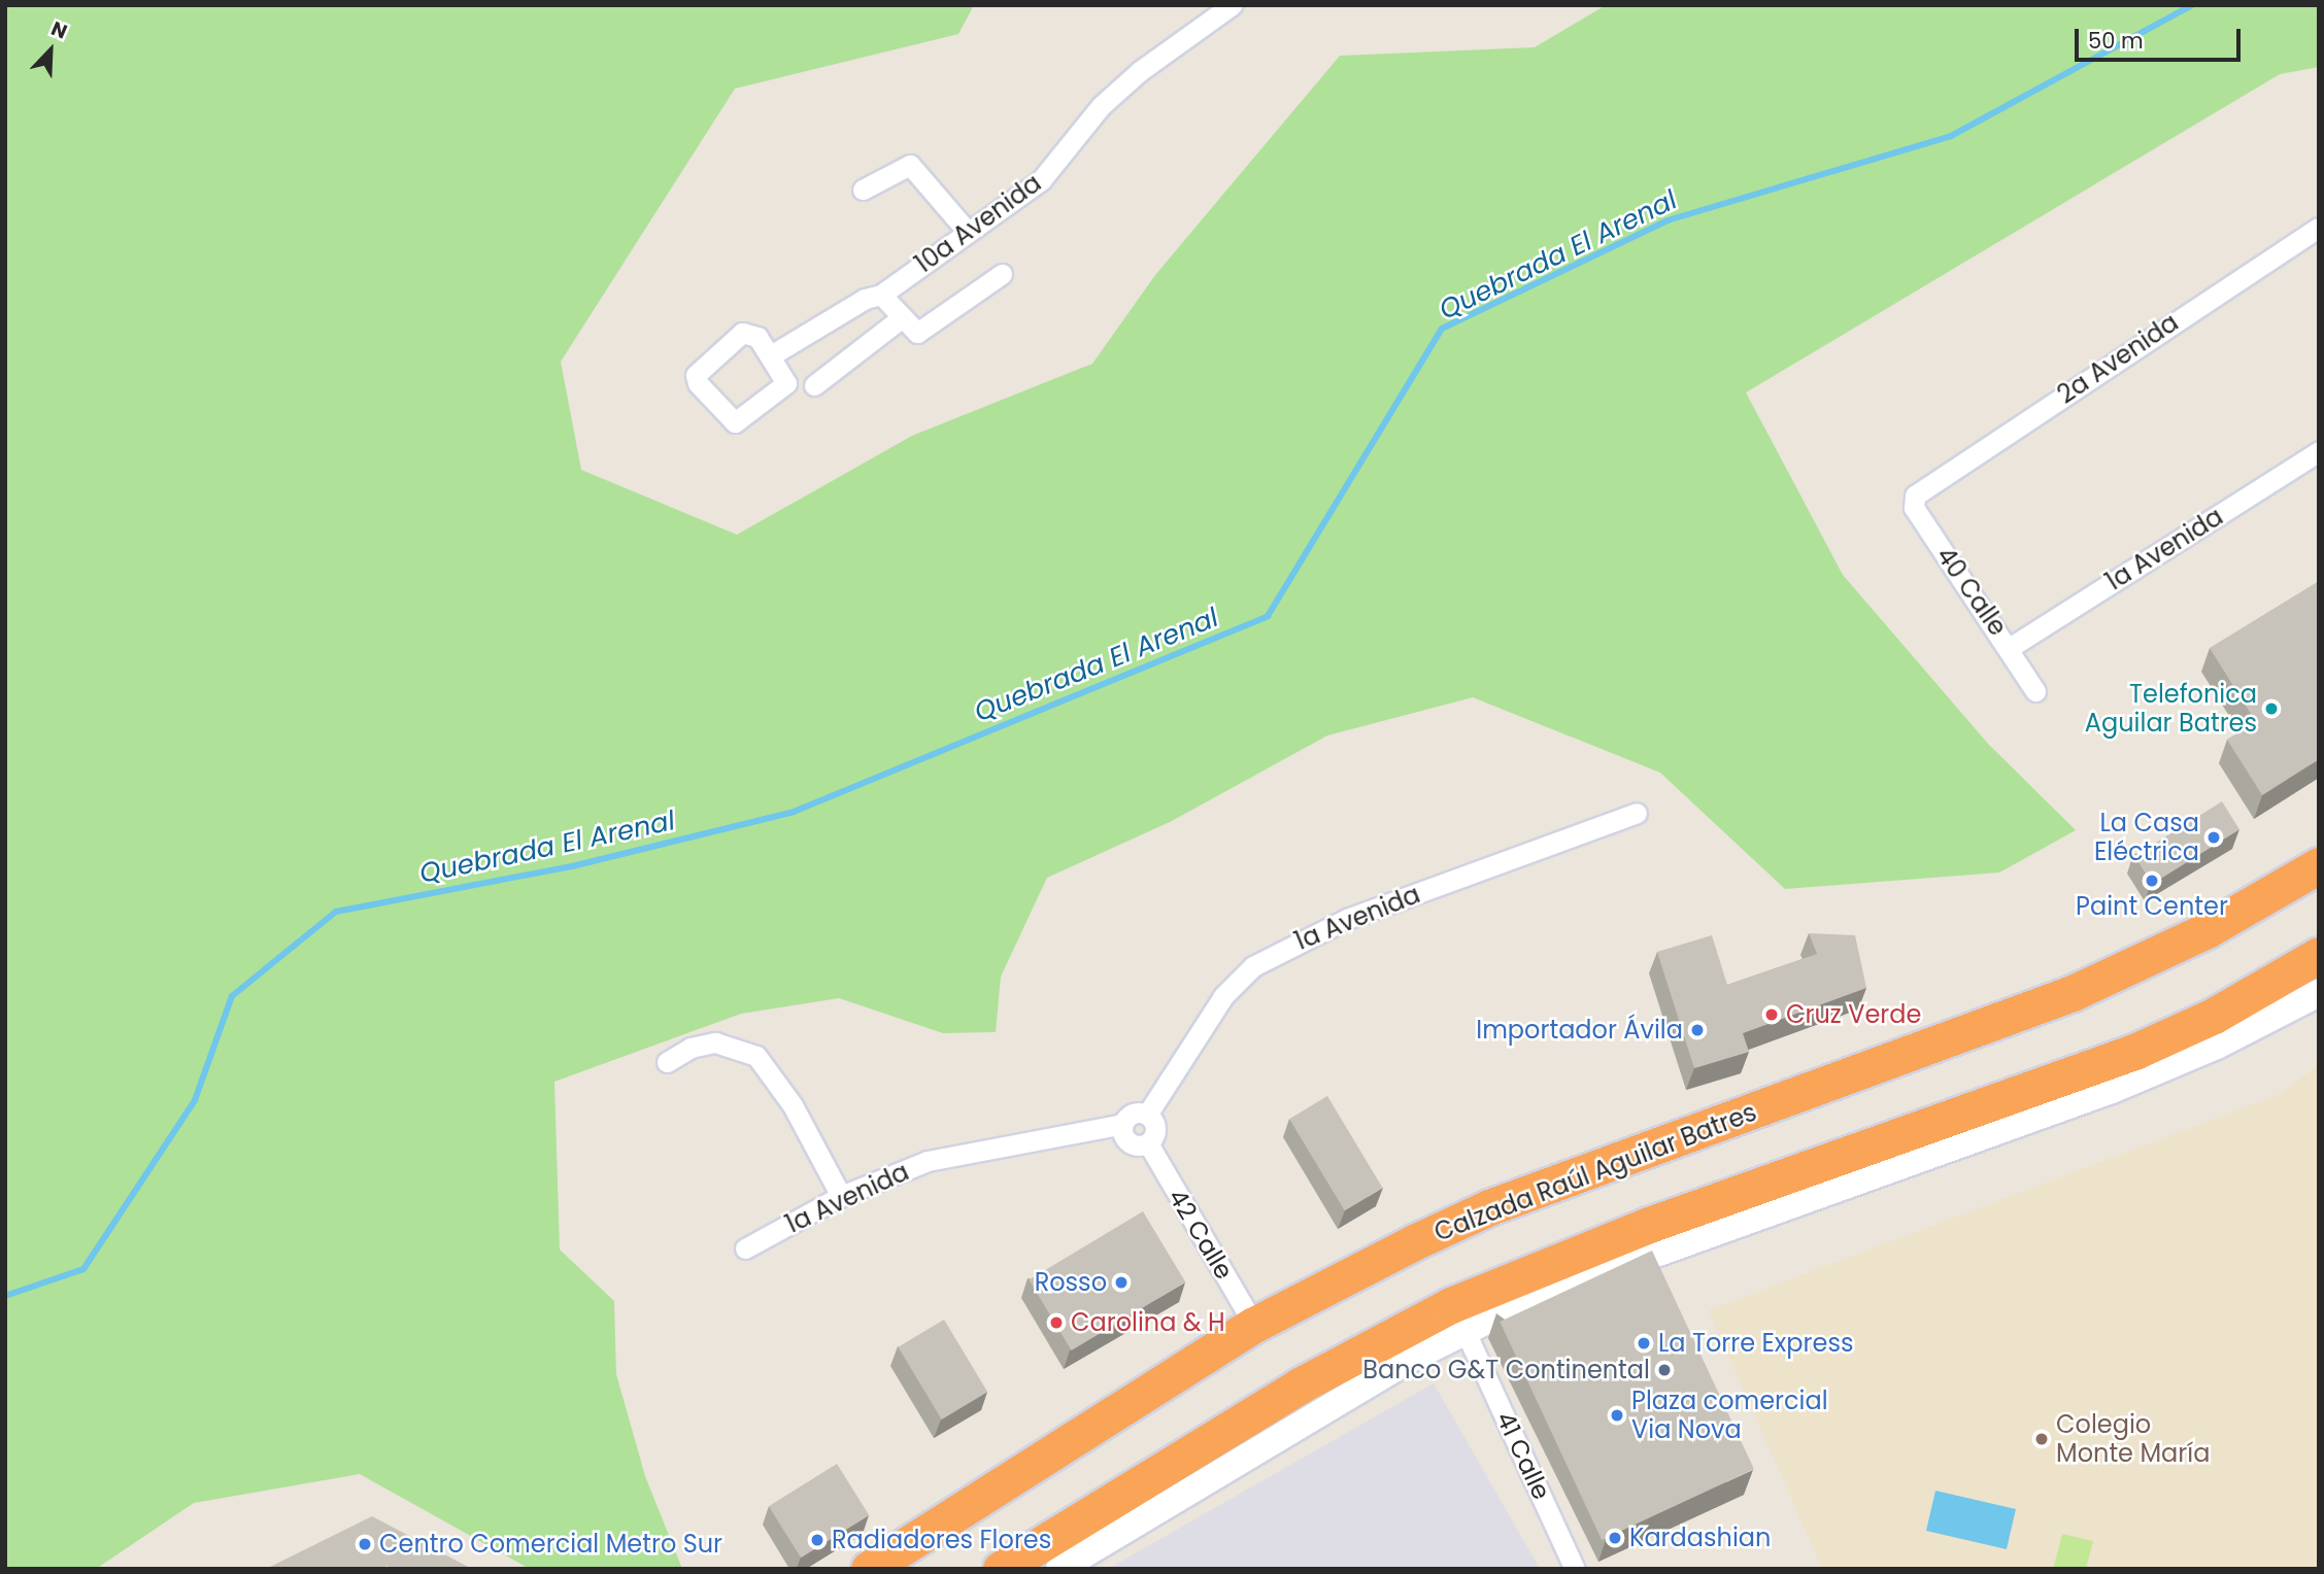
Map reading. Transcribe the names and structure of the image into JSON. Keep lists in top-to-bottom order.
{
  "streets": {
    "highway": ["Calzada Raúl Aguilar Batres"],
    "street": [
      "10a Avenida",
      "2a Avenida",
      "1a Avenida",
      "40 Calle",
      "42 Calle",
      "41 Calle"
    ]
  },
  "crossings": [
    ["2a Avenida", "40 Calle"],
    ["1a Avenida", "40 Calle"],
    ["1a Avenida", "42 Calle"],
    ["Calzada Raúl Aguilar Batres", "42 Calle"]
  ],
  "water": ["Quebrada El Arenal"],
  "places": [
    "Telefonica Aguilar Batres",
    "La Casa Eléctrica",
    "Paint Center",
    "Cruz Verde",
    "Importador Ávila",
    "Rosso",
    "Carolina & H",
    "La Torre Express",
    "Banco G&T Continental",
    "Plaza comercial Via Nova",
    "Colegio Monte María",
    "Kardashian",
    "Radiadores Flores",
    "Centro Comercial Metro Sur"
  ],
  "scale_bar": "50 m",
  "north": "top right"
}
